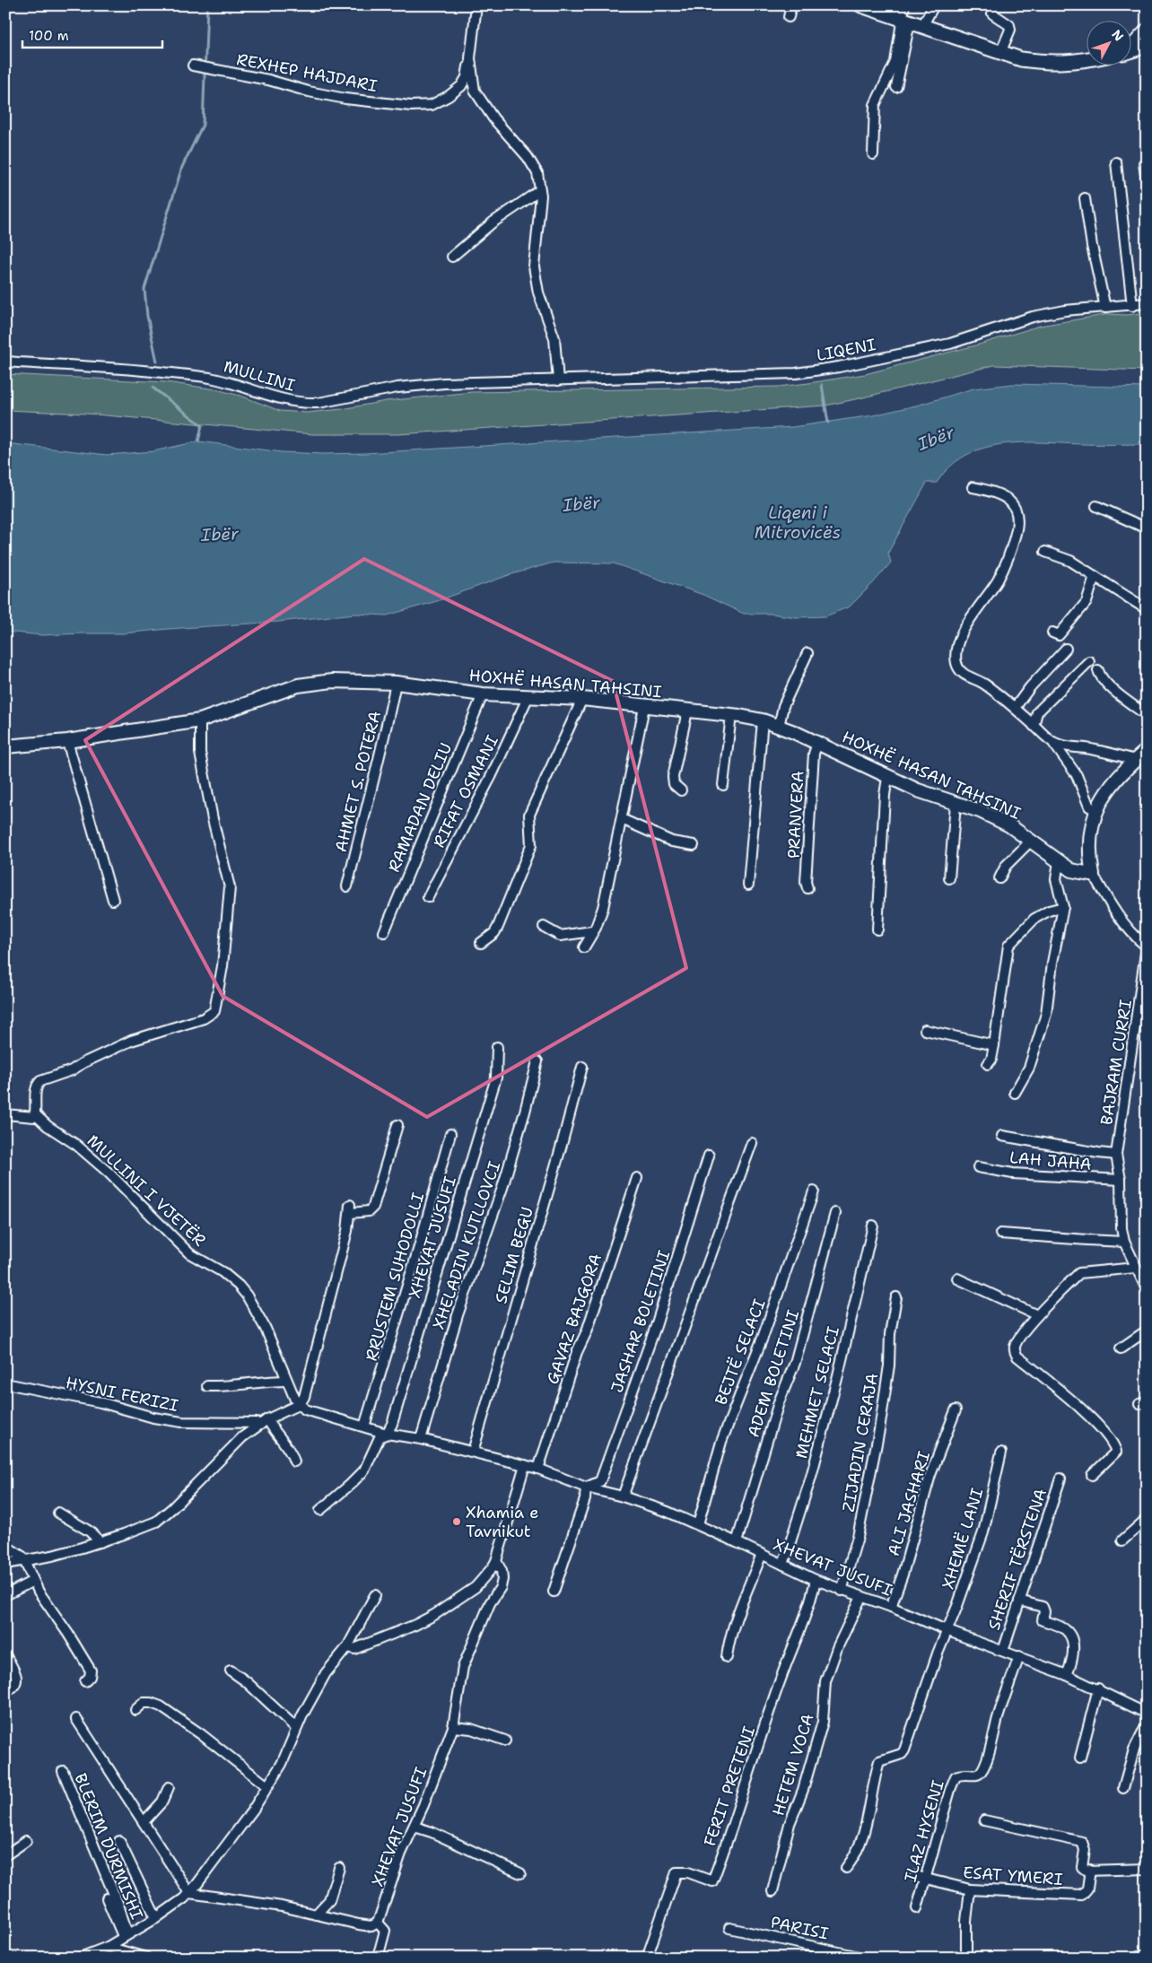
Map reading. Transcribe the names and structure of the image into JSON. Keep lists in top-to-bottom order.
{
  "streets": {
    "street": [
      "REXHEP HAJDARI",
      "LIQENI",
      "MULLINI",
      "HOXHË HASAN TAHSINI",
      "AHMET S. POTERA",
      "RIFAT OSMANI",
      "RAMADAN DELIU",
      "PRANVERA",
      "BAJRAM CURRI",
      "LAH JAHA",
      "MULLINI I VJETËR",
      "XHEVAT JUSUFI",
      "XHELADIN KUTLLOVCI",
      "SELIM BEGU",
      "RRUSTEM SUHODOLLI",
      "GAVAZ BAJGORA",
      "JASHAR BOLETINI",
      "BEJTË SELACI",
      "ADEM BOLETINI",
      "MEHMET SELACI",
      "HYSNI FERIZI",
      "ZIJADIN CERAJA",
      "ALI JASHARI",
      "XHEMË LANI",
      "SHERIF TËRSTENA",
      "HETEM VOCA",
      "FERIT PRETENI",
      "ILAZ HYSENI",
      "BLERIM DURMISHI",
      "ESAT YMERI",
      "PARISI"
    ]
  },
  "crossings": [
    ["REXHEP HAJDARI", "LIQENI"],
    ["REXHEP HAJDARI", "MULLINI"],
    ["LIQENI", "MULLINI"],
    ["HOXHË HASAN TAHSINI", "AHMET S. POTERA"],
    ["HOXHË HASAN TAHSINI", "RIFAT OSMANI"],
    ["HOXHË HASAN TAHSINI", "RAMADAN DELIU"],
    ["HOXHË HASAN TAHSINI", "PRANVERA"],
    ["BAJRAM CURRI", "LAH JAHA"],
    ["MULLINI I VJETËR", "XHEVAT JUSUFI"],
    ["XHEVAT JUSUFI", "XHELADIN KUTLLOVCI"],
    ["XHEVAT JUSUFI", "SELIM BEGU"],
    ["XHEVAT JUSUFI", "RRUSTEM SUHODOLLI"],
    ["XHEVAT JUSUFI", "GAVAZ BAJGORA"],
    ["XHEVAT JUSUFI", "JASHAR BOLETINI"],
    ["XHEVAT JUSUFI", "BEJTË SELACI"],
    ["XHEVAT JUSUFI", "ADEM BOLETINI"],
    ["XHEVAT JUSUFI", "MEHMET SELACI"],
    ["XHEVAT JUSUFI", "ZIJADIN CERAJA"],
    ["XHEVAT JUSUFI", "ALI JASHARI"],
    ["XHEVAT JUSUFI", "XHEMË LANI"],
    ["XHEVAT JUSUFI", "SHERIF TËRSTENA"],
    ["XHEVAT JUSUFI", "HETEM VOCA"],
    ["XHEVAT JUSUFI", "FERIT PRETENI"],
    ["XHEVAT JUSUFI", "ILAZ HYSENI"],
    ["ILAZ HYSENI", "ESAT YMERI"]
  ],
  "water": ["Ibër", "Liqeni i Mitrovicës"],
  "places": ["Xhamia e Tavnikut"],
  "scale_bar": "100 m",
  "north": "top right"
}
